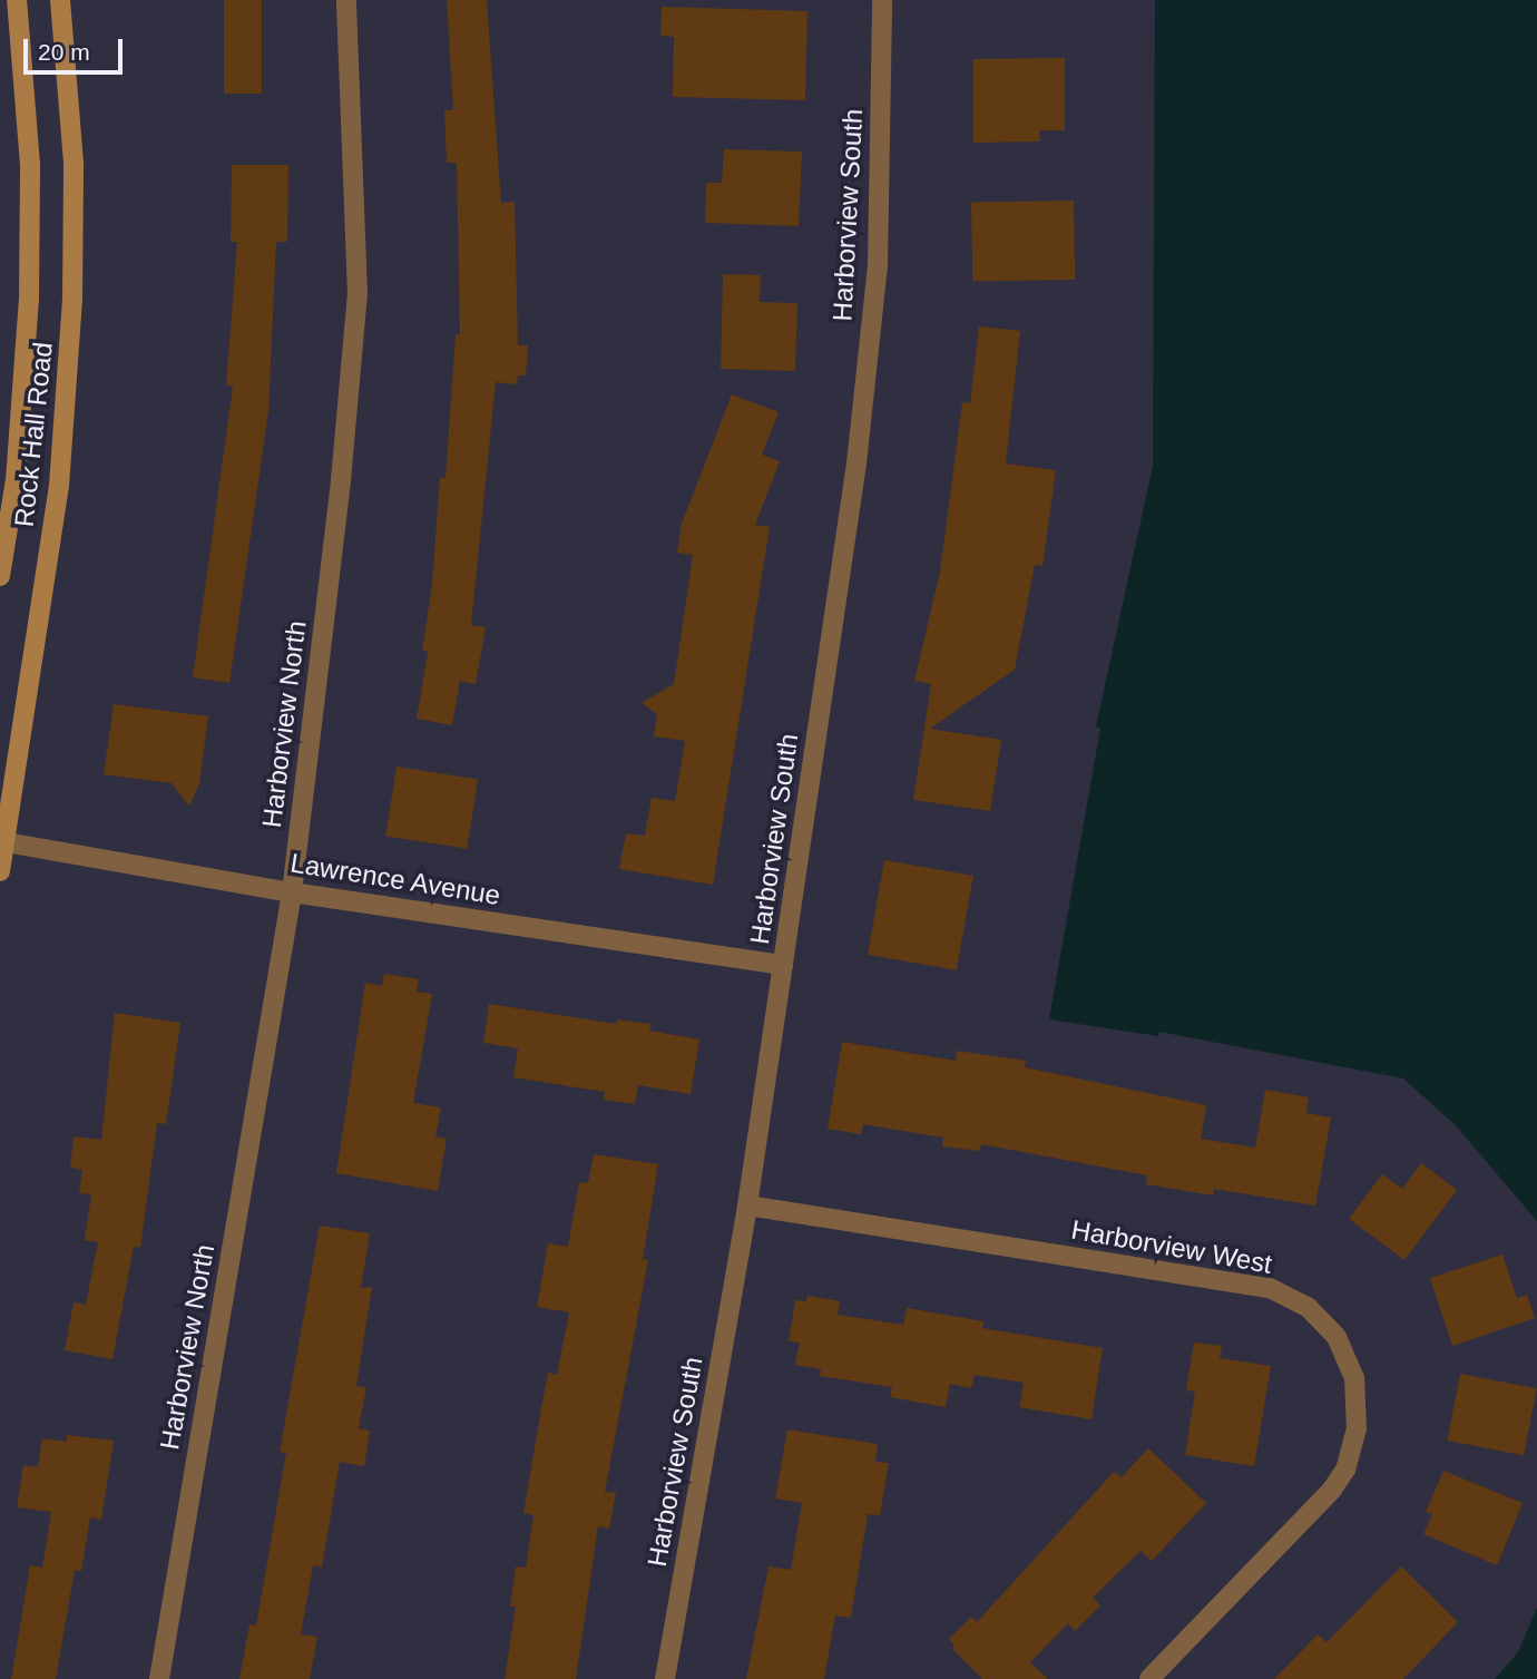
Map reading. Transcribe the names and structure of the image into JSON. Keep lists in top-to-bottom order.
{
  "streets": {
    "main road": ["Rock Hall Road"],
    "street": [
      "Harborview South",
      "Harborview North",
      "Lawrence Avenue",
      "Harborview West"
    ]
  },
  "crossings": [
    ["Harborview South", "Lawrence Avenue"],
    ["Harborview South", "Harborview West"],
    ["Rock Hall Road", "Lawrence Avenue"],
    ["Harborview North", "Lawrence Avenue"]
  ],
  "scale_bar": "20 m"
}
